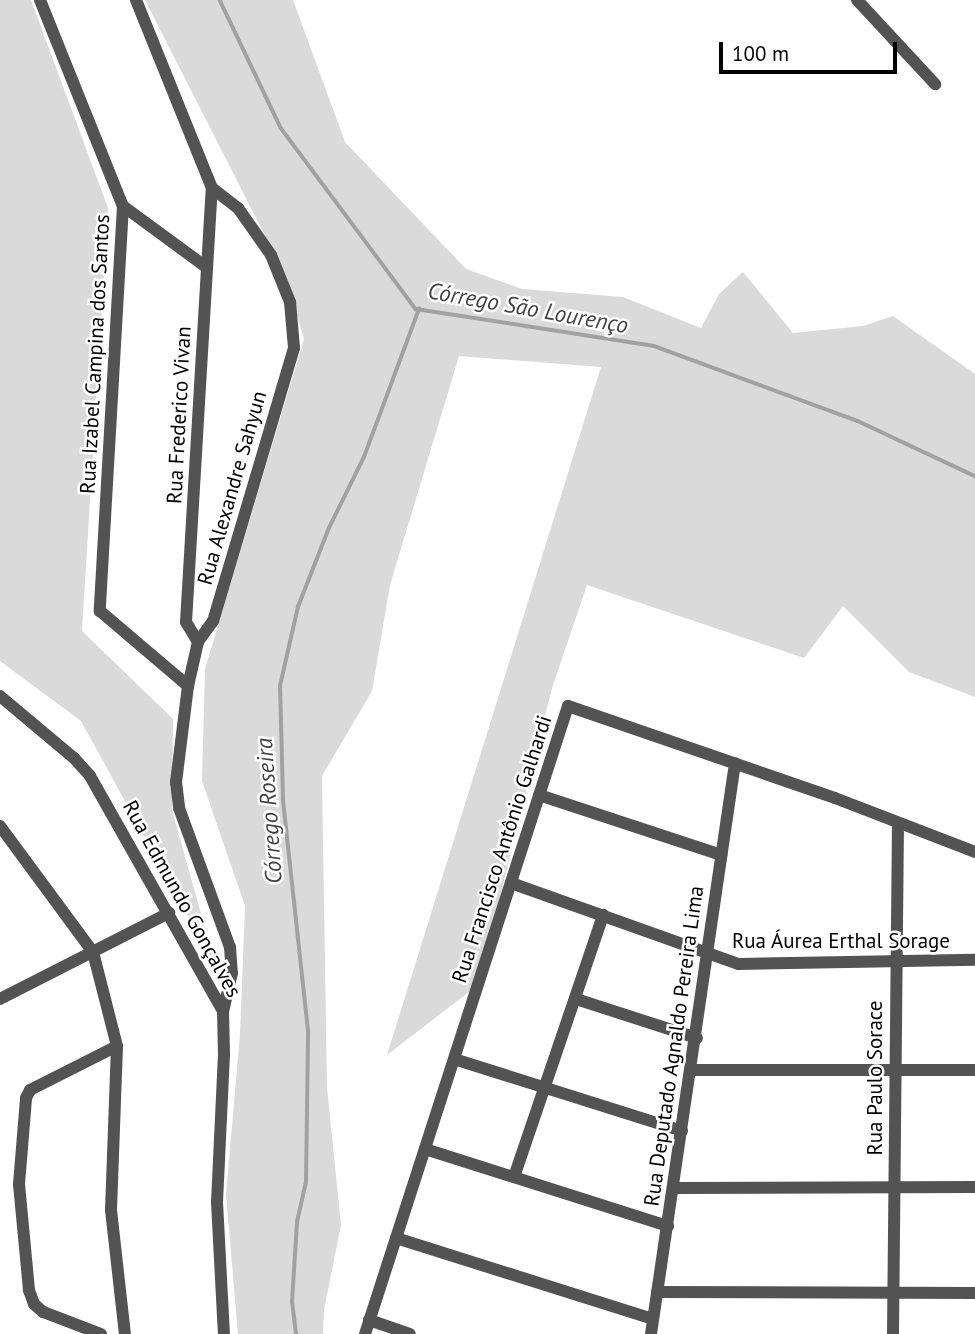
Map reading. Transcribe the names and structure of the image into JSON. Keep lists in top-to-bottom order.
{
  "streets": {
    "street": [
      "Rua Izabel Campina dos Santos",
      "Rua Frederico Vivan",
      "Rua Alexandre Sahyun",
      "Rua Francisco Antônio Galhardi",
      "Rua Edmundo Gonçalves",
      "Rua Áurea Erthal Sorage",
      "Rua Deputado Agnaldo Pereira Lima",
      "Rua Paulo Sorace"
    ]
  },
  "crossings": [
    ["Rua Izabel Campina dos Santos", "Rua Alexandre Sahyun"],
    ["Rua Frederico Vivan", "Rua Alexandre Sahyun"],
    ["Rua Alexandre Sahyun", "Rua Edmundo Gonçalves"],
    ["Rua Francisco Antônio Galhardi", "Rua Áurea Erthal Sorage"],
    ["Rua Francisco Antônio Galhardi", "Rua Deputado Agnaldo Pereira Lima"],
    ["Rua Francisco Antônio Galhardi", "Rua Paulo Sorace"],
    ["Rua Áurea Erthal Sorage", "Rua Deputado Agnaldo Pereira Lima"],
    ["Rua Áurea Erthal Sorage", "Rua Paulo Sorace"]
  ],
  "water": ["Córrego São Lourenço", "Córrego Roseira"],
  "scale_bar": "100 m"
}
